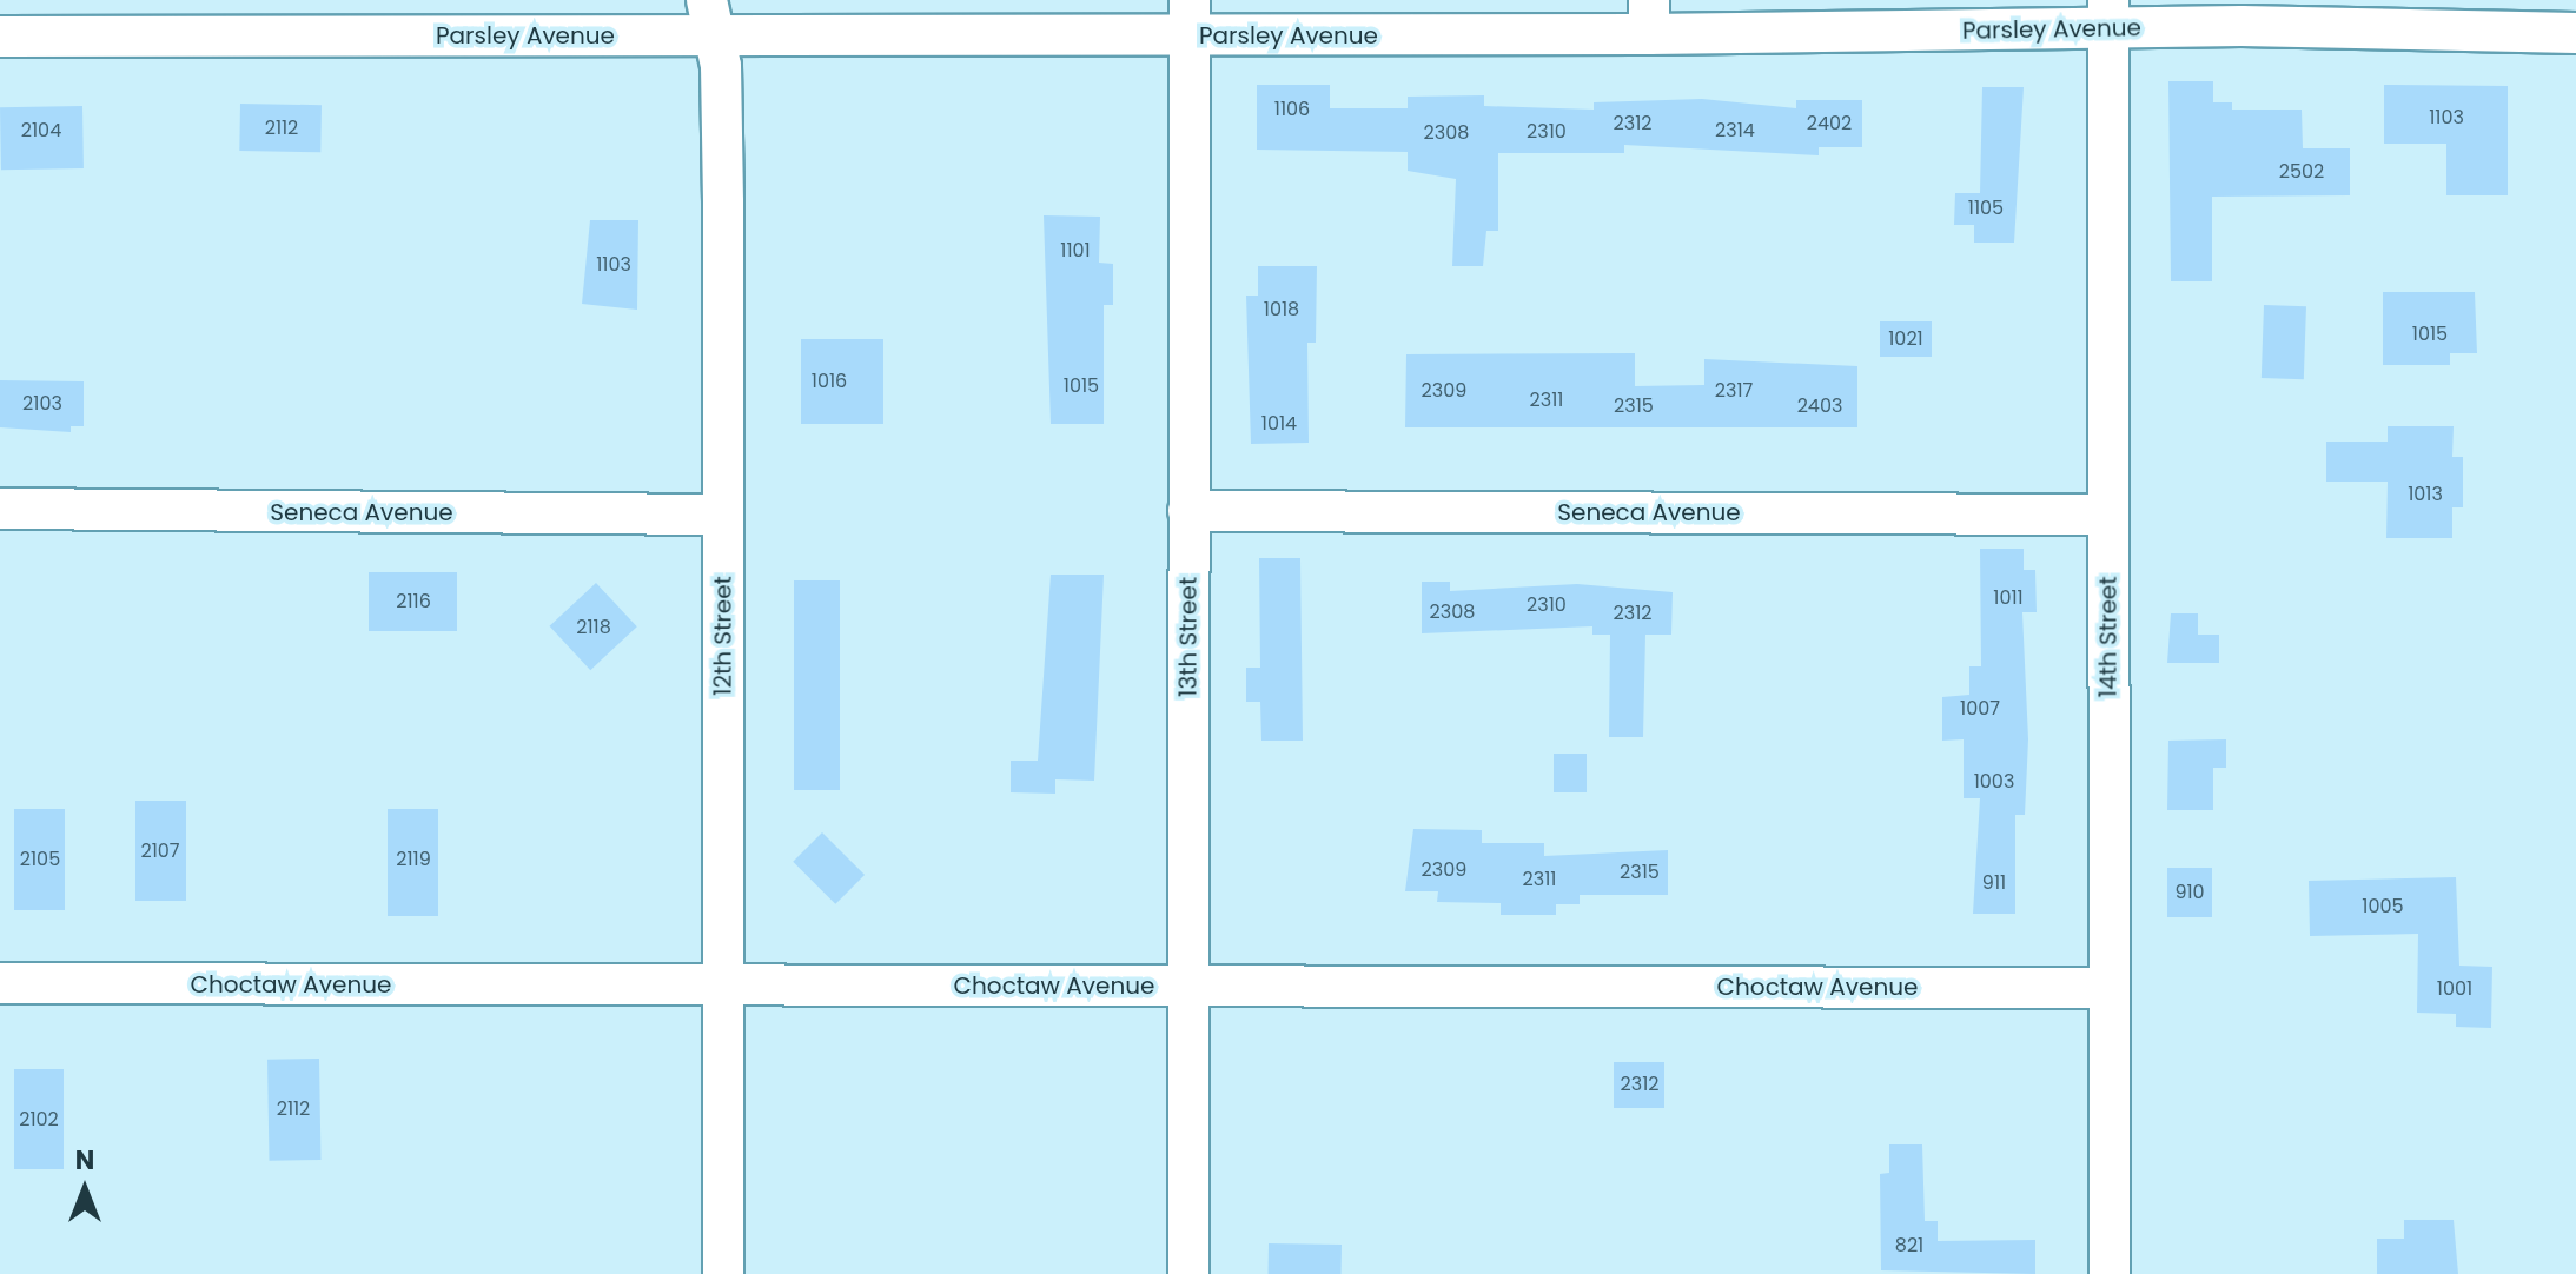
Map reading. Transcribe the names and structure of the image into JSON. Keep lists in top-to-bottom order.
{
  "streets": {
    "street": [
      "Parsley Avenue",
      "Seneca Avenue",
      "12th Street",
      "13th Street",
      "14th Street",
      "Choctaw Avenue"
    ]
  },
  "crossings": [
    ["Parsley Avenue", "12th Street"],
    ["Parsley Avenue", "13th Street"],
    ["Parsley Avenue", "14th Street"],
    ["Seneca Avenue", "12th Street"],
    ["Seneca Avenue", "13th Street"],
    ["Seneca Avenue", "14th Street"],
    ["12th Street", "Choctaw Avenue"],
    ["13th Street", "Choctaw Avenue"],
    ["14th Street", "Choctaw Avenue"]
  ],
  "house_numbers": [
    "1106",
    "1103",
    "2312",
    "2402",
    "2112",
    "2104",
    "2314",
    "2310",
    "2308",
    "2502",
    "1105",
    "1101",
    "1103",
    "1018",
    "1015",
    "1021",
    "1016",
    "1015",
    "2309",
    "2317",
    "2311",
    "2103",
    "2315",
    "2403",
    "1014",
    "1013",
    "1011",
    "2116",
    "2310",
    "2308",
    "2312",
    "2118",
    "1007",
    "1003",
    "2107",
    "2105",
    "2119",
    "2309",
    "2315",
    "2311",
    "911",
    "910",
    "1005",
    "1001",
    "2312",
    "2112",
    "2102",
    "821"
  ],
  "north": "top"
}
